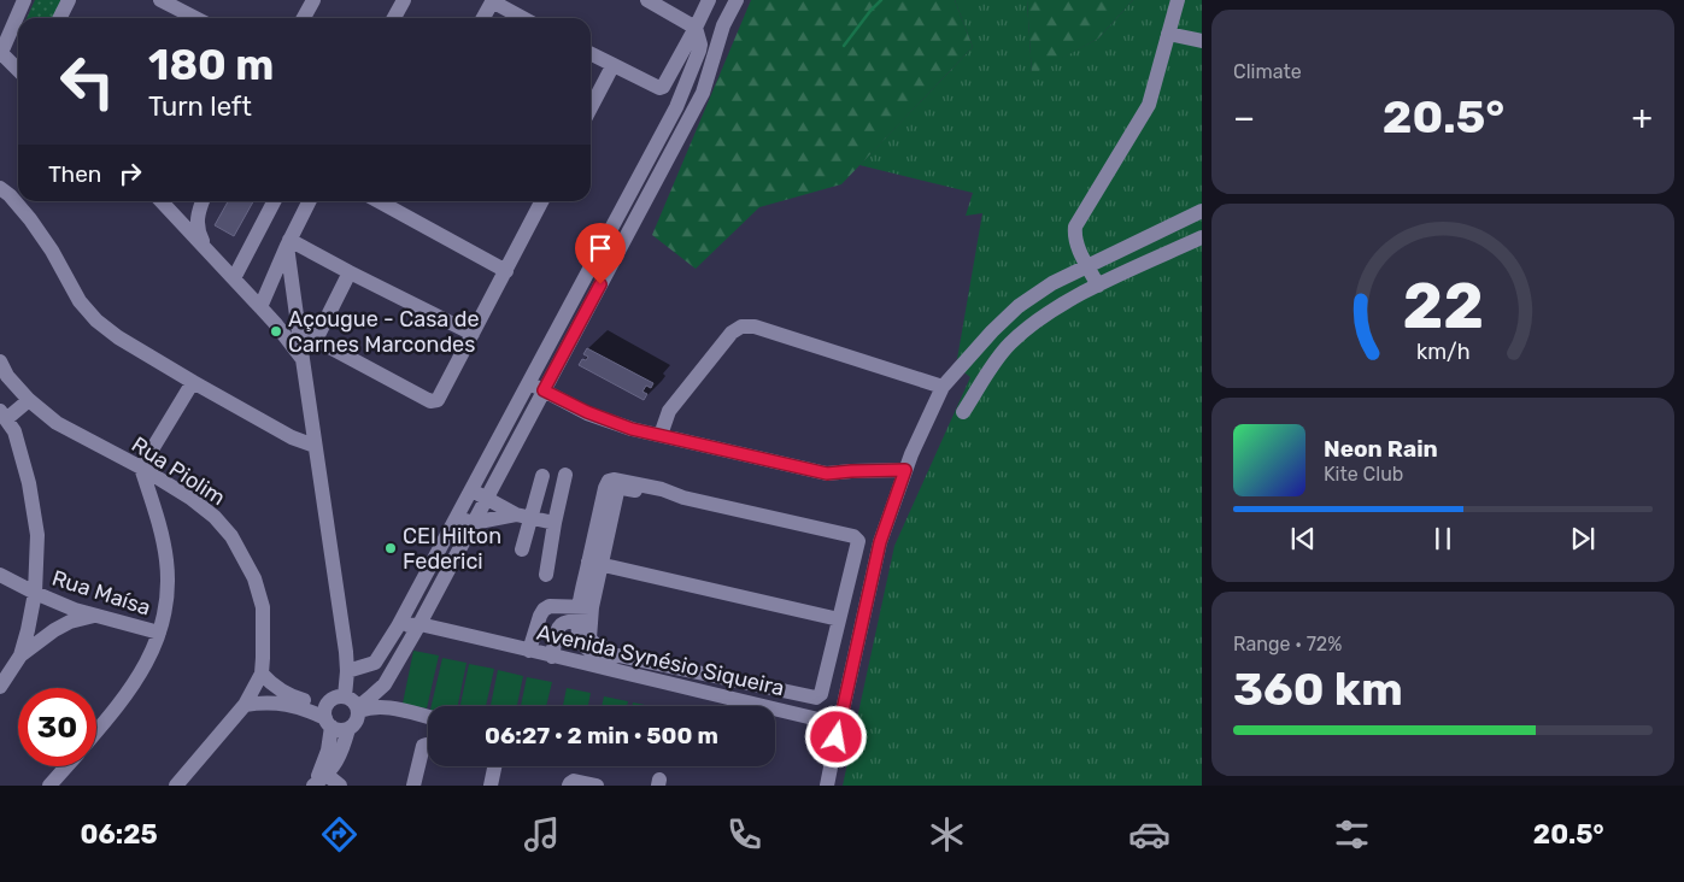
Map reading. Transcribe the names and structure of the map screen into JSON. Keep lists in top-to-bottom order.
{
  "streets": {
    "street": ["Rua Piolim", "Rua Maísa", "Avenida Synésio Siqueira"]
  },
  "places": ["Açougue - Casa de Carnes Marcondes", "CEI Hilton Federici"],
  "page": {
    "tile": [
      "Climate",
      ["Range · 72%", "360 km"]
    ],
    "turn": ["180 m", "Turn left"],
    "heat": ["−", "20.5°", "+"],
    "then": "Then",
    "song": ["Neon Rain", "Kite Club"],
    "limit": "30",
    "trip": "06:27 · 2 min · 500 m",
    "tabs": ["06:25", "20.5°"],
    "gauge": ["22", "km/h"]
  }
}
